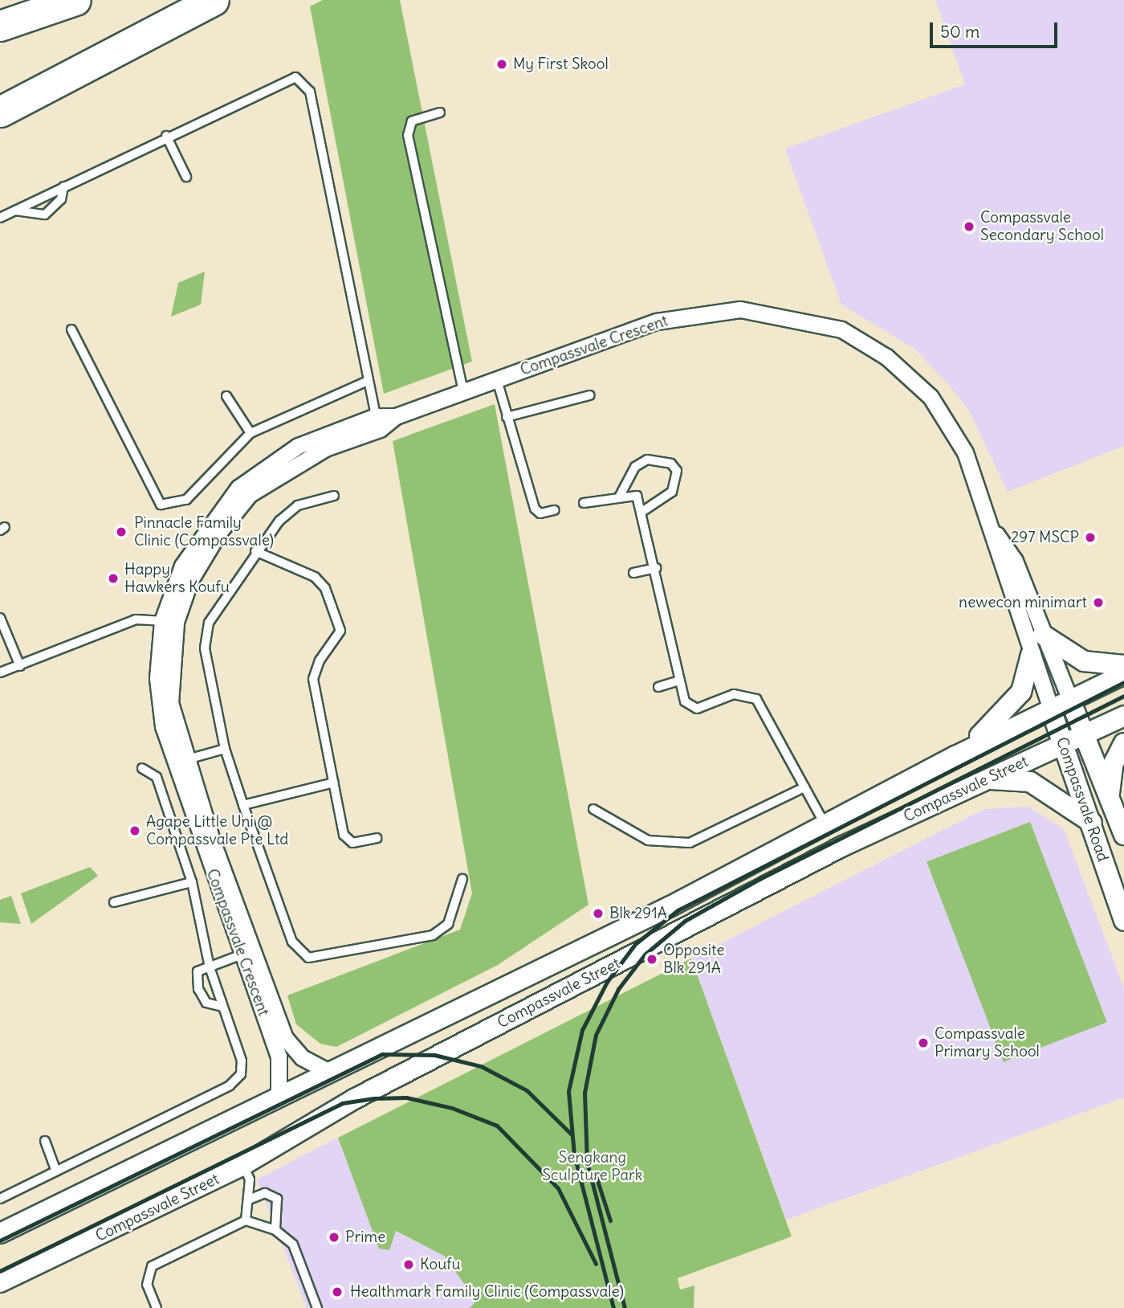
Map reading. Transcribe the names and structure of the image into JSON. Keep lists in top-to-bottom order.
{
  "streets": {
    "street": ["Compassvale Crescent", "Compassvale Street", "Compassvale Road"]
  },
  "crossings": [
    ["Compassvale Crescent", "Compassvale Street"],
    ["Compassvale Crescent", "Compassvale Road"],
    ["Compassvale Street", "Compassvale Road"]
  ],
  "parks": ["Sengkang Sculpture Park"],
  "places": [
    "My First Skool",
    "Compassvale Secondary School",
    "Pinnacle Family Clinic (Compassvale)",
    "297 MSCP",
    "Happy Hawkers Koufu",
    "newecon minimart",
    "Agape Little Uni @ Compassvale Pte Ltd",
    "Blk 291A",
    "Opposite Blk 291A",
    "Compassvale Primary School",
    "Prime",
    "Koufu",
    "Healthmark Family Clinic (Compassvale)"
  ],
  "scale_bar": "50 m"
}
